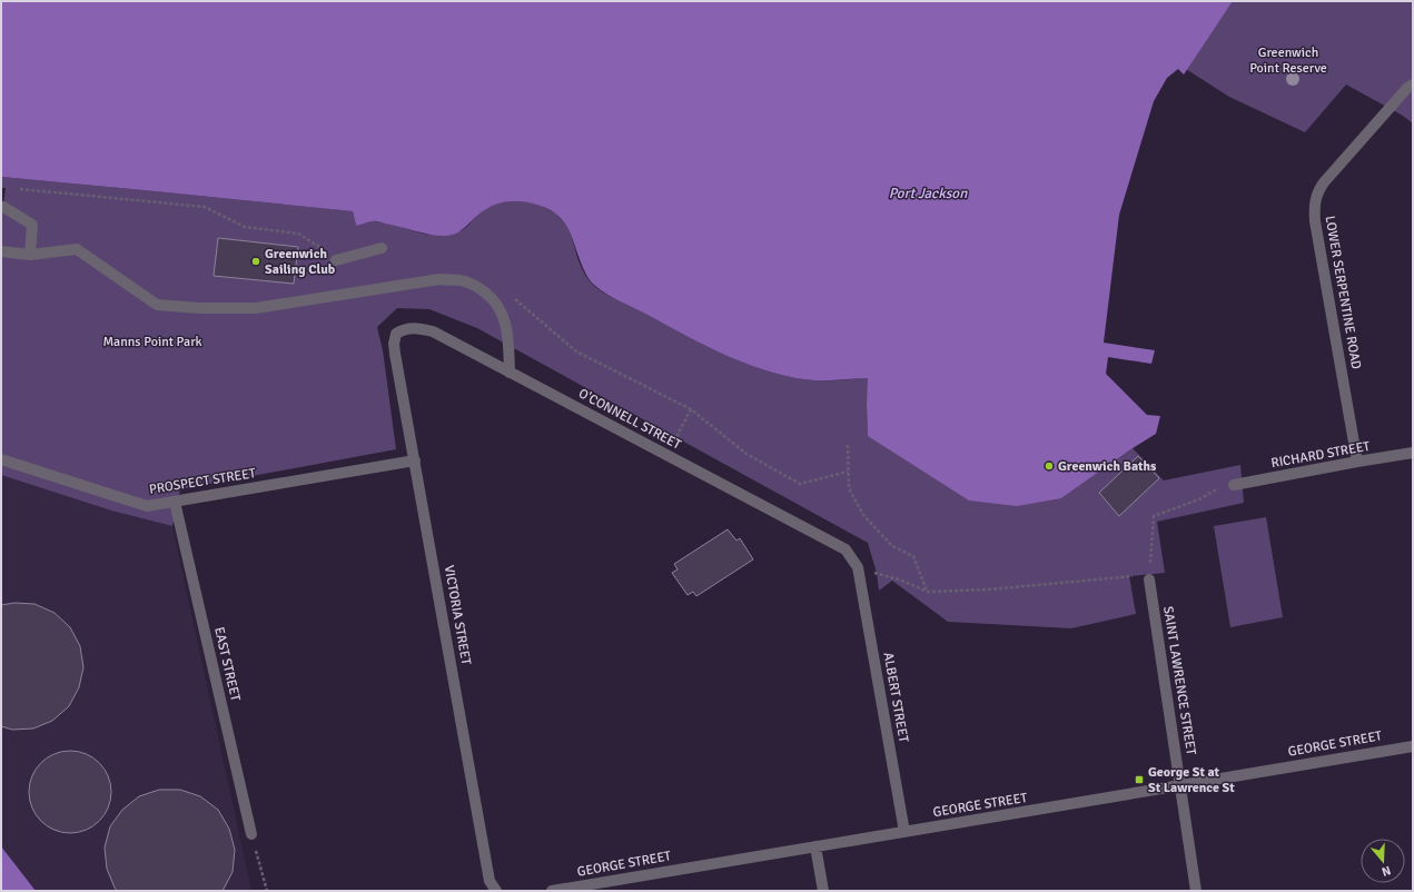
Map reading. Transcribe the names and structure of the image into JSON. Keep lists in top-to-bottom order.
{
  "streets": {
    "street": [
      "LOWER SERPENTINE ROAD",
      "O'CONNELL STREET",
      "RICHARD STREET",
      "PROSPECT STREET",
      "VICTORIA STREET",
      "EAST STREET",
      "SAINT LAWRENCE STREET",
      "ALBERT STREET",
      "GEORGE STREET"
    ]
  },
  "crossings": [
    ["LOWER SERPENTINE ROAD", "RICHARD STREET"],
    ["O'CONNELL STREET", "VICTORIA STREET"],
    ["O'CONNELL STREET", "ALBERT STREET"],
    ["PROSPECT STREET", "VICTORIA STREET"],
    ["PROSPECT STREET", "EAST STREET"],
    ["SAINT LAWRENCE STREET", "GEORGE STREET"],
    ["ALBERT STREET", "GEORGE STREET"]
  ],
  "water": ["Port Jackson"],
  "parks": ["Greenwich Point Reserve", "Manns Point Park"],
  "places": {
    "other": ["Greenwich Sailing Club", "Greenwich Baths"],
    "transit": ["George St at St Lawrence St"]
  },
  "north": "bottom"
}
